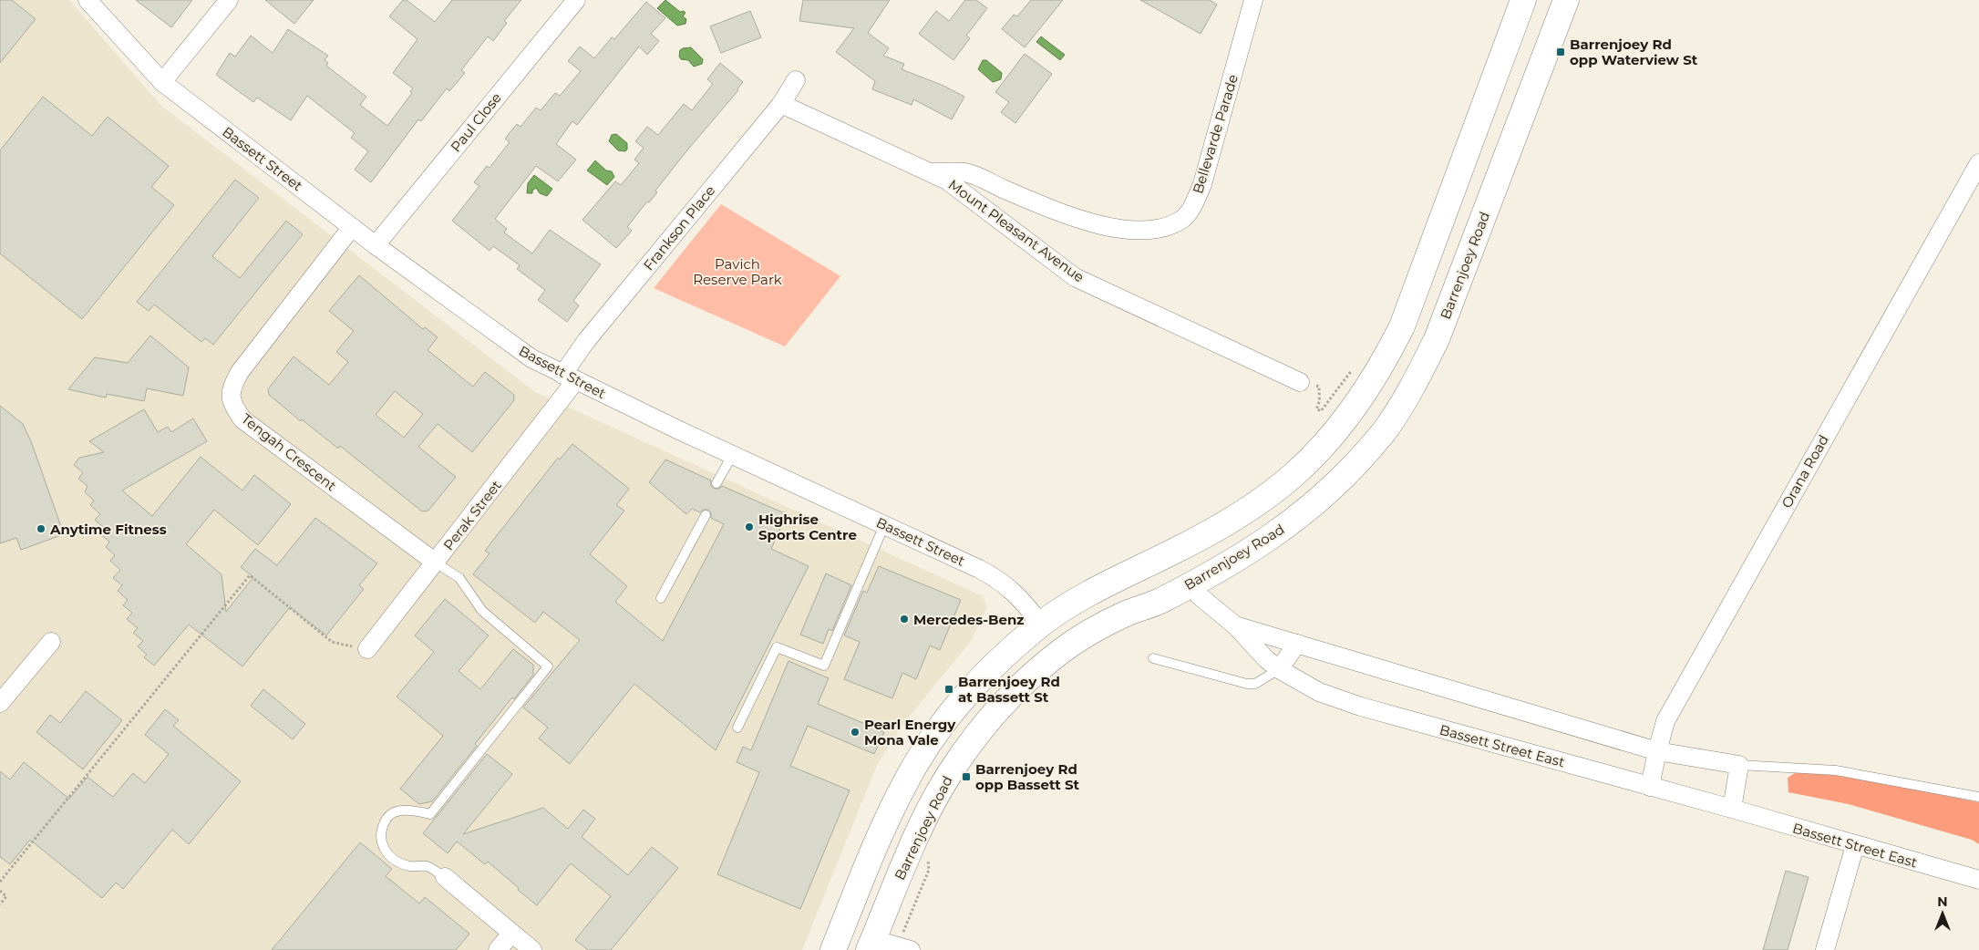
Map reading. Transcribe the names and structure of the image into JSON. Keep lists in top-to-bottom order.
{
  "streets": {
    "main road": ["Bassett Street", "Barrenjoey Road", "Bassett Street East"],
    "street": [
      "Paul Close",
      "Bellevarde Parade",
      "Frankson Place",
      "Mount Pleasant Avenue",
      "Tengah Crescent",
      "Orana Road",
      "Perak Street"
    ]
  },
  "crossings": [
    ["Paul Close", "Bassett Street"],
    ["Bellevarde Parade", "Mount Pleasant Avenue"],
    ["Bassett Street", "Frankson Place"],
    ["Bassett Street", "Barrenjoey Road"],
    ["Bassett Street", "Tengah Crescent"],
    ["Bassett Street", "Perak Street"],
    ["Frankson Place", "Mount Pleasant Avenue"],
    ["Frankson Place", "Perak Street"],
    ["Barrenjoey Road", "Bassett Street East"],
    ["Tengah Crescent", "Perak Street"],
    ["Orana Road", "Bassett Street East"]
  ],
  "parks": ["Pavich Reserve Park"],
  "places": {
    "transit": ["Barrenjoey Rd opp Waterview St", "Barrenjoey Rd at Bassett St", "Barrenjoey Rd opp Bassett St"],
    "other": [
      "Highrise Sports Centre",
      "Anytime Fitness",
      "Mercedes-Benz",
      "Pearl Energy Mona Vale"
    ]
  },
  "north": "top"
}
